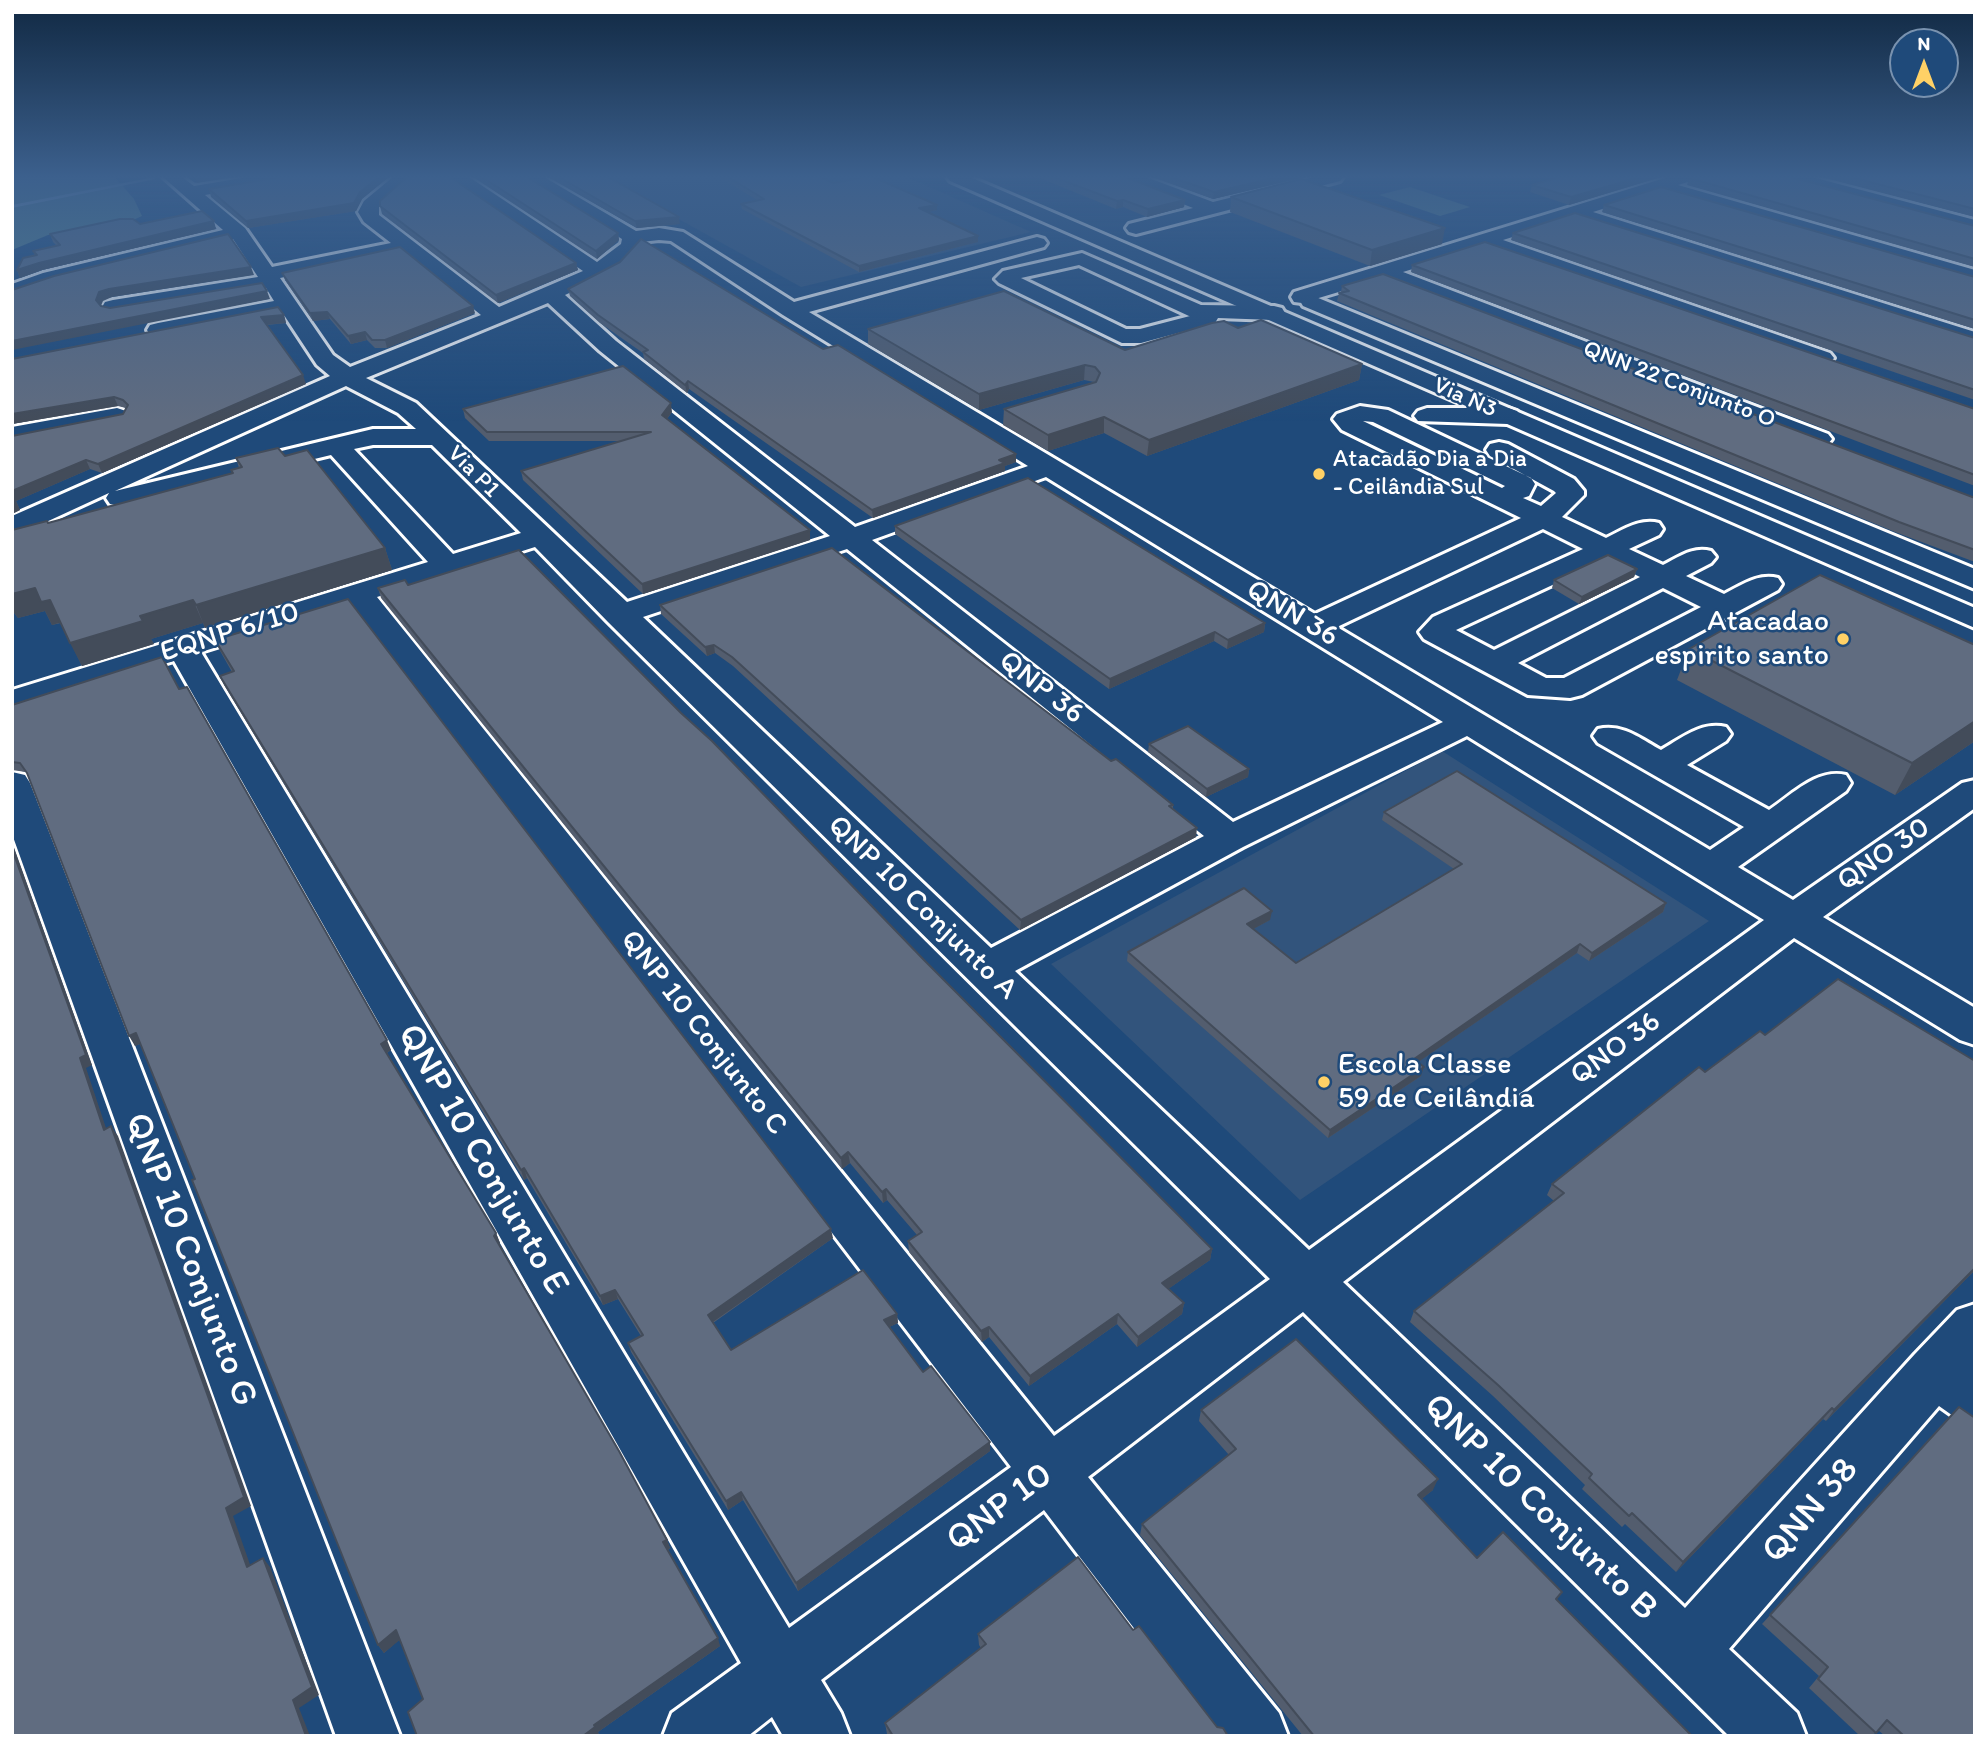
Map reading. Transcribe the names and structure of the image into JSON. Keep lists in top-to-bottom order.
{
  "streets": {
    "street": [
      "QNN 22 Conjunto O",
      "Via N3",
      "Via P1",
      "QNN 36",
      "EQNP 6/10",
      "QNP 36",
      "QNO 30",
      "QNP 10 Conjunto A",
      "QNP 10 Conjunto C",
      "QNO 36",
      "QNP 10 Conjunto E",
      "QNP 10 Conjunto G",
      "QNP 10",
      "QNP 10 Conjunto B",
      "QNN 38"
    ]
  },
  "crossings": [
    ["Via P1", "EQNP 6/10"],
    ["Via P1", "QNP 10 Conjunto A"],
    ["QNN 36", "QNO 30"],
    ["QNN 36", "QNO 36"],
    ["EQNP 6/10", "QNP 10 Conjunto A"],
    ["EQNP 6/10", "QNP 10 Conjunto C"],
    ["EQNP 6/10", "QNP 10 Conjunto E"],
    ["QNO 30", "QNO 36"],
    ["QNP 10 Conjunto A", "QNO 36"],
    ["QNP 10 Conjunto A", "QNP 10"],
    ["QNP 10 Conjunto A", "QNP 10 Conjunto B"],
    ["QNP 10 Conjunto C", "QNP 10"],
    ["QNO 36", "QNP 10"],
    ["QNO 36", "QNP 10 Conjunto B"],
    ["QNP 10 Conjunto E", "QNP 10"],
    ["QNP 10", "QNP 10 Conjunto B"],
    ["QNP 10 Conjunto B", "QNN 38"]
  ],
  "places": ["Atacadão Dia a Dia - Ceilândia Sul", "Atacadao espirito santo", "Escola Classe 59 de Ceilândia"],
  "north": "top"
}
